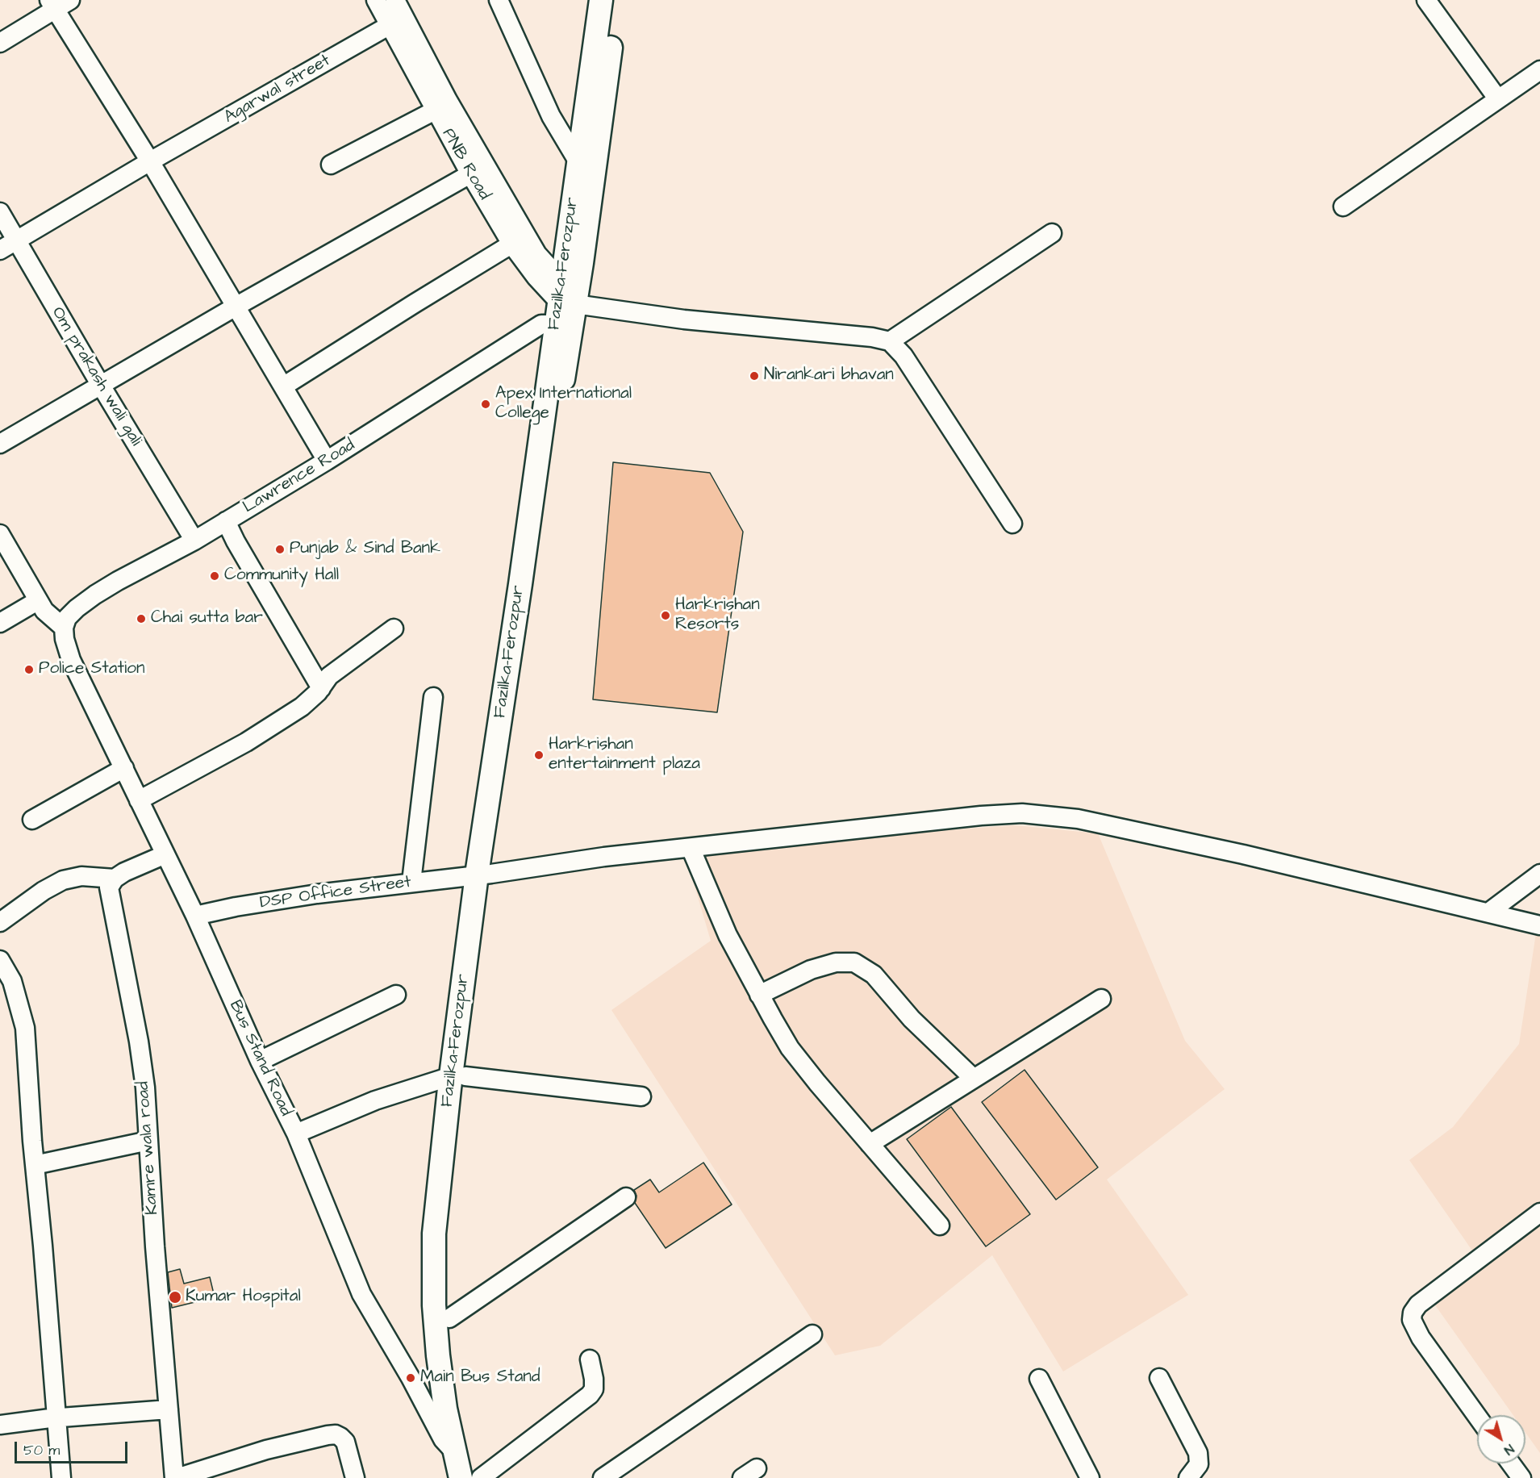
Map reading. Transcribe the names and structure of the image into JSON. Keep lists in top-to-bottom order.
{
  "streets": {
    "main road": ["Fazilka-Ferozpur"],
    "street": [
      "Agarwal street",
      "PNB Road",
      "Om prakash wali gali",
      "Lawrence Road",
      "DSP Office Street",
      "Bus Stand Road",
      "Kamre wala road"
    ]
  },
  "crossings": [
    ["Agarwal street", "PNB Road"],
    ["Agarwal street", "Om prakash wali gali"],
    ["PNB Road", "Fazilka-Ferozpur"],
    ["PNB Road", "Lawrence Road"],
    ["Fazilka-Ferozpur", "Lawrence Road"],
    ["Fazilka-Ferozpur", "DSP Office Street"],
    ["Om prakash wali gali", "Lawrence Road"],
    ["Lawrence Road", "Bus Stand Road"],
    ["DSP Office Street", "Bus Stand Road"]
  ],
  "places": [
    "Nirankari bhavan",
    "Apex International College",
    "Punjab & Sind Bank",
    "Community Hall",
    "Harkrishan Resorts",
    "Chai sutta bar",
    "Police Station",
    "Harkrishan entertainment plaza",
    "Kumar Hospital",
    "Main Bus Stand"
  ],
  "scale_bar": "50 m",
  "north": "bottom right"
}
